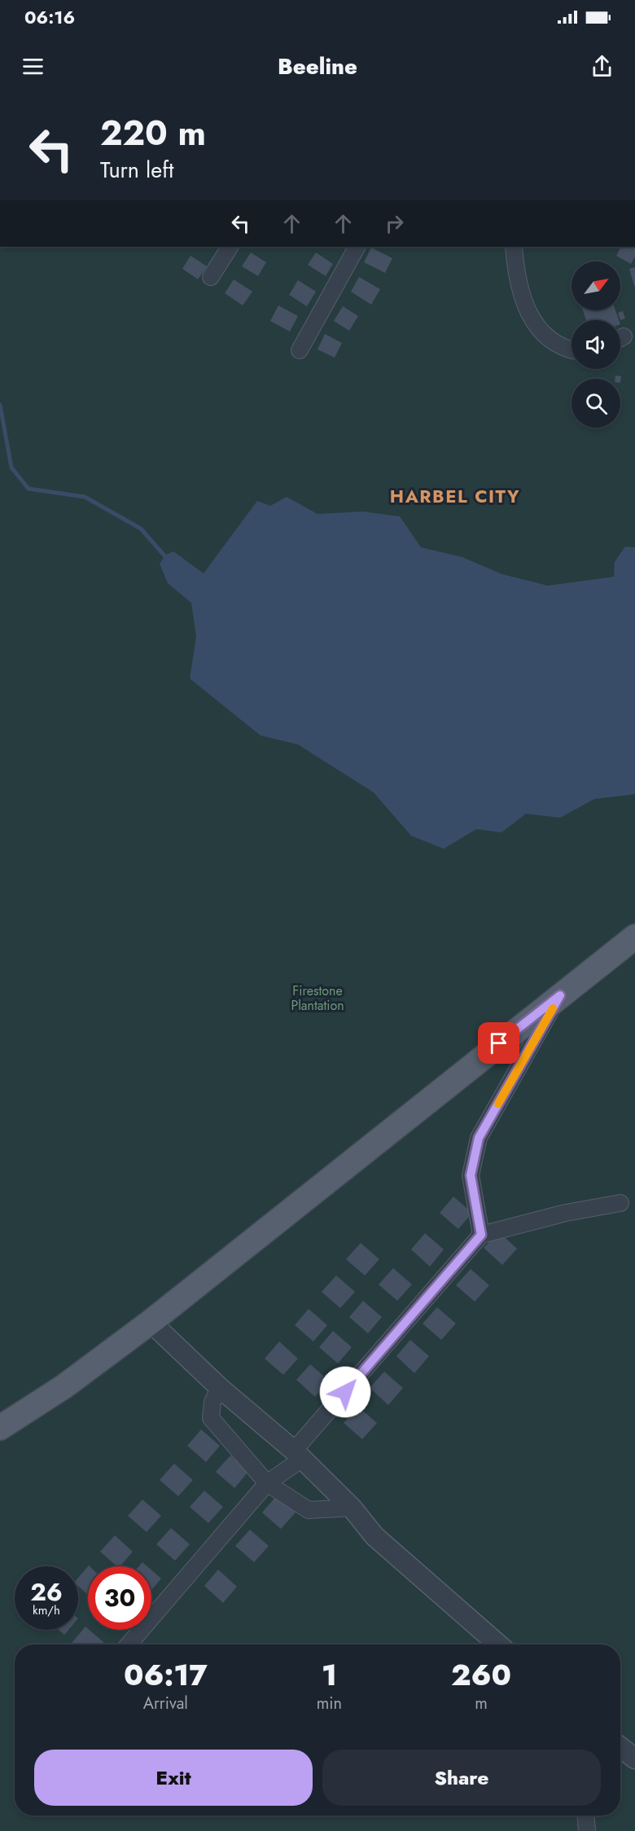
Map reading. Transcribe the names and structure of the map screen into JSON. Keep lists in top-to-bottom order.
{
  "districts": ["HARBEL CITY"],
  "parks": ["Firestone Plantation"],
  "north": "top right",
  "page": {
    "status": "06:16",
    "header": "Beeline",
    "turn": ["220 m", "Turn left"],
    "speed": "26 km/h",
    "limit": "30",
    "eta": [
      "06:17",
      "Arrival",
      "1",
      "min",
      "260",
      "m"
    ],
    "buttons": ["Exit", "Share"]
  }
}
